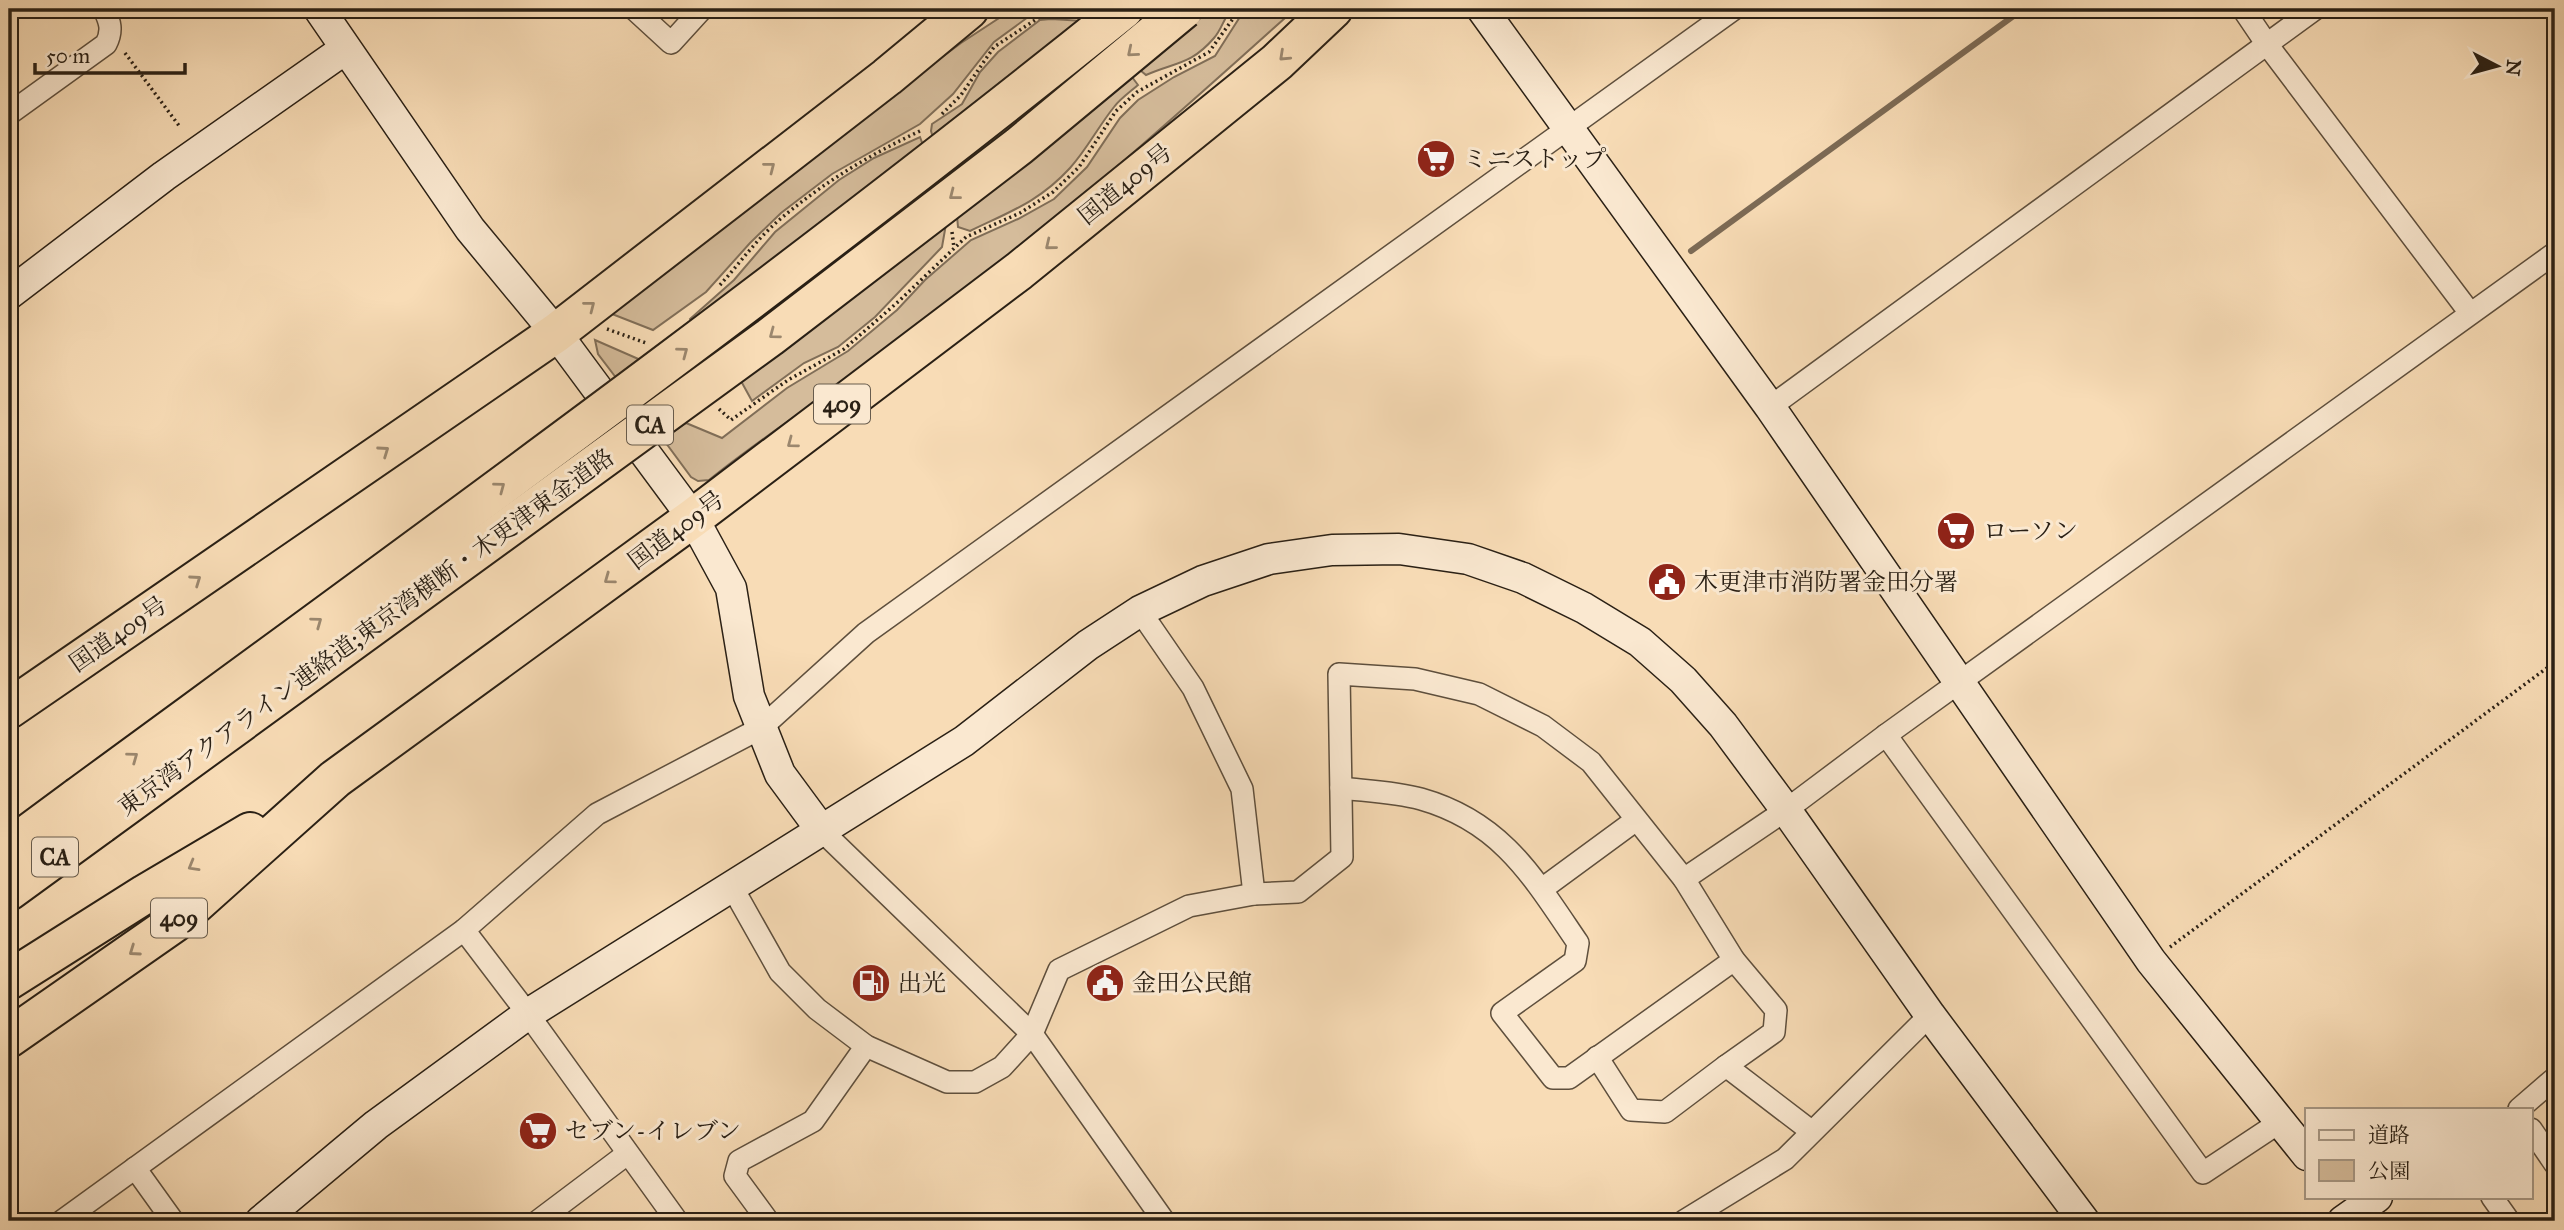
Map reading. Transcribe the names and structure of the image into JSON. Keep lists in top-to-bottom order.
{
  "streets": {
    "highway": [
      "国道409号",
      "409",
      "CA",
      "東京湾アクアライン連絡道;東京湾横断・木更津東金道路"
    ]
  },
  "places": {
    "supermarket": ["ミニストップ", "ローソン", "セブン-イレブン"],
    "public building": ["木更津市消防署金田分署", "金田公民館"],
    "fuel station": ["出光"]
  },
  "legend": ["道路", "公園"],
  "scale_bar": "50 m",
  "north": "right"
}
